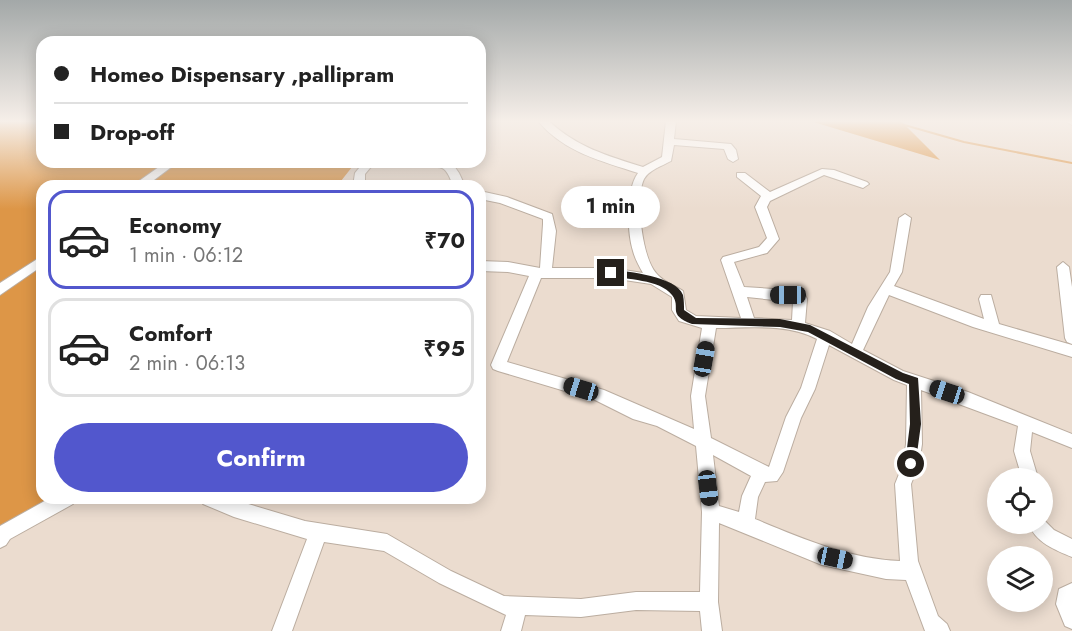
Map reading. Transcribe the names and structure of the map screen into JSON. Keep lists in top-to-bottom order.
{
  "page": {
    "banner": ["Homeo Dispensary ,pallipram", "Drop-off"],
    "bubble": "1 min",
    "list": [
      {
        "name": "Economy",
        "note": "1 min · 06:12",
        "value": "₹70"
      },
      {
        "name": "Comfort",
        "note": "2 min · 06:13",
        "value": "₹95"
      }
    ],
    "buttons": "Confirm"
  }
}
